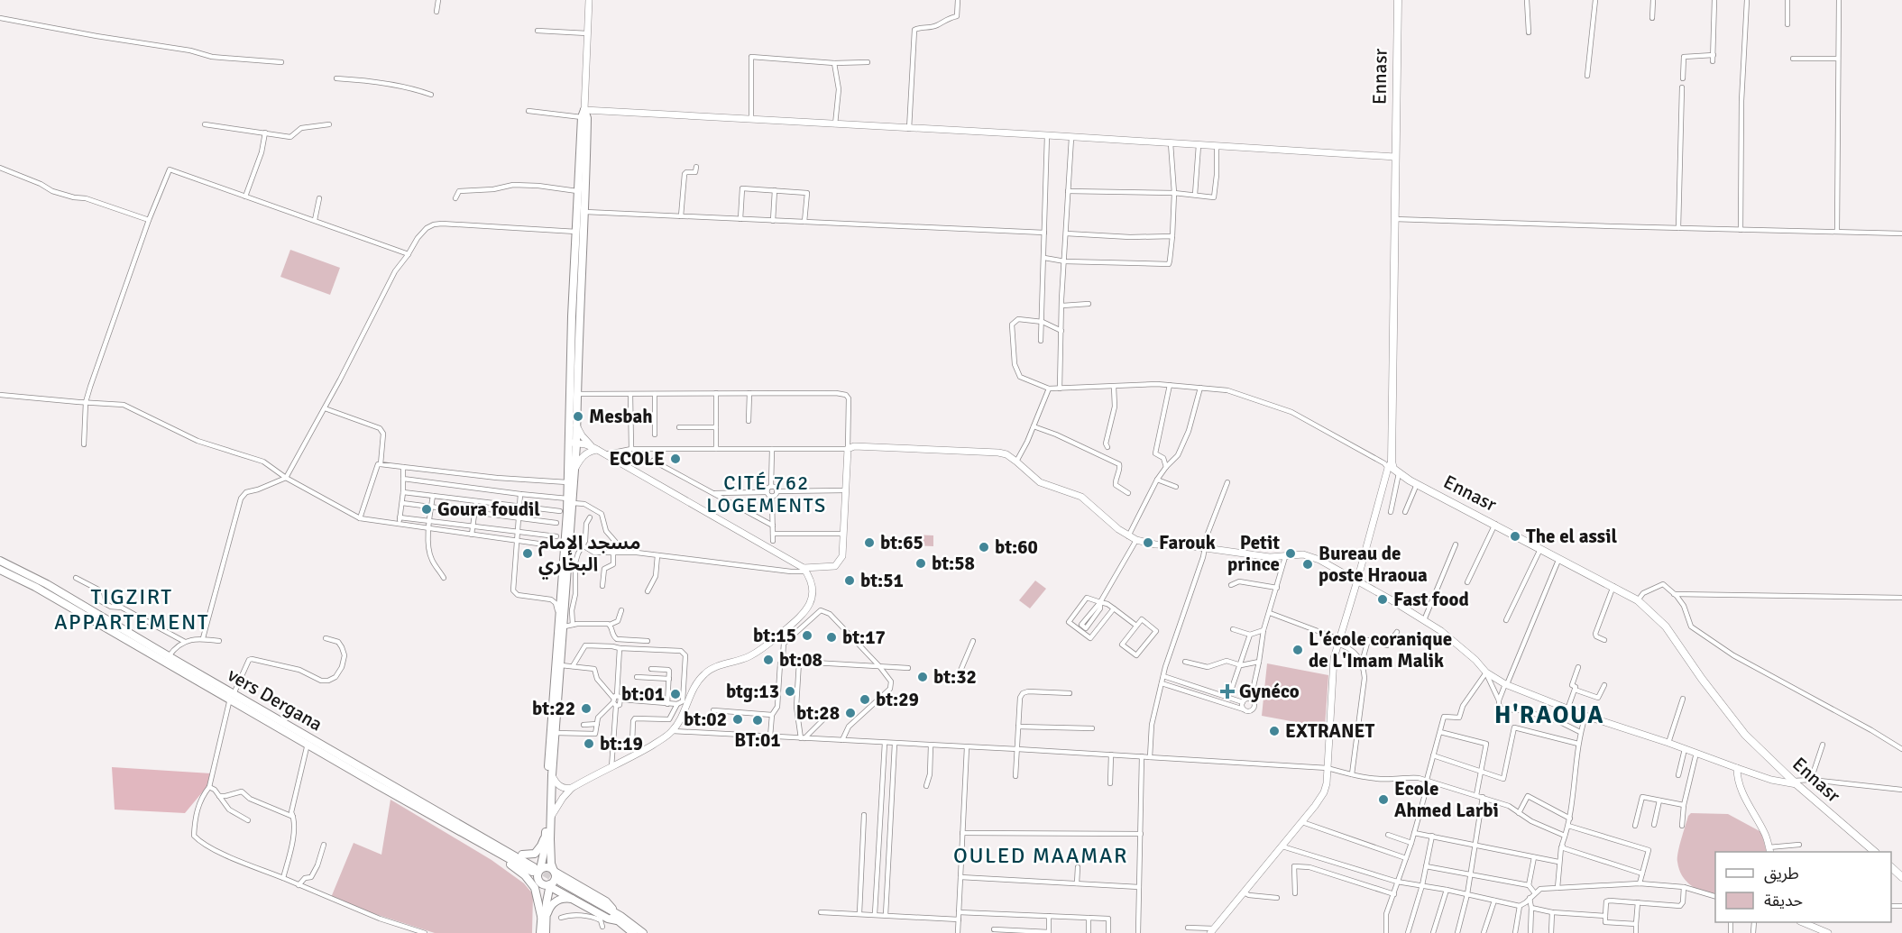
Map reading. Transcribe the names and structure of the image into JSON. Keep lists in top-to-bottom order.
{
  "streets": {
    "highway": ["vers Dergana"],
    "main road": ["Ennasr"]
  },
  "districts": [
    "CITÉ 762 LOGEMENTS",
    "TIGZIRT APPARTEMENT",
    "H'RAOUA",
    "OULED MAAMAR"
  ],
  "places": {
    "other": [
      "Mesbah",
      "ECOLE",
      "Goura foudil",
      "The el assil",
      "bt:65",
      "Farouk",
      "bt:60",
      "مسجد الإمام البخاري",
      "Petit prince",
      "bt:58",
      "Bureau de poste Hraoua",
      "bt:51",
      "Fast food",
      "bt:15",
      "bt:17",
      "L'école coranique de L'Imam Malik",
      "bt:08",
      "bt:32",
      "btg:13",
      "bt:01",
      "bt:29",
      "bt:22",
      "bt:28",
      "bt:02",
      "BT:01",
      "EXTRANET",
      "bt:19",
      "Ecole Ahmed Larbi"
    ],
    "health": ["Gynéco"]
  },
  "legend": ["طريق", "حديقة"]
}
